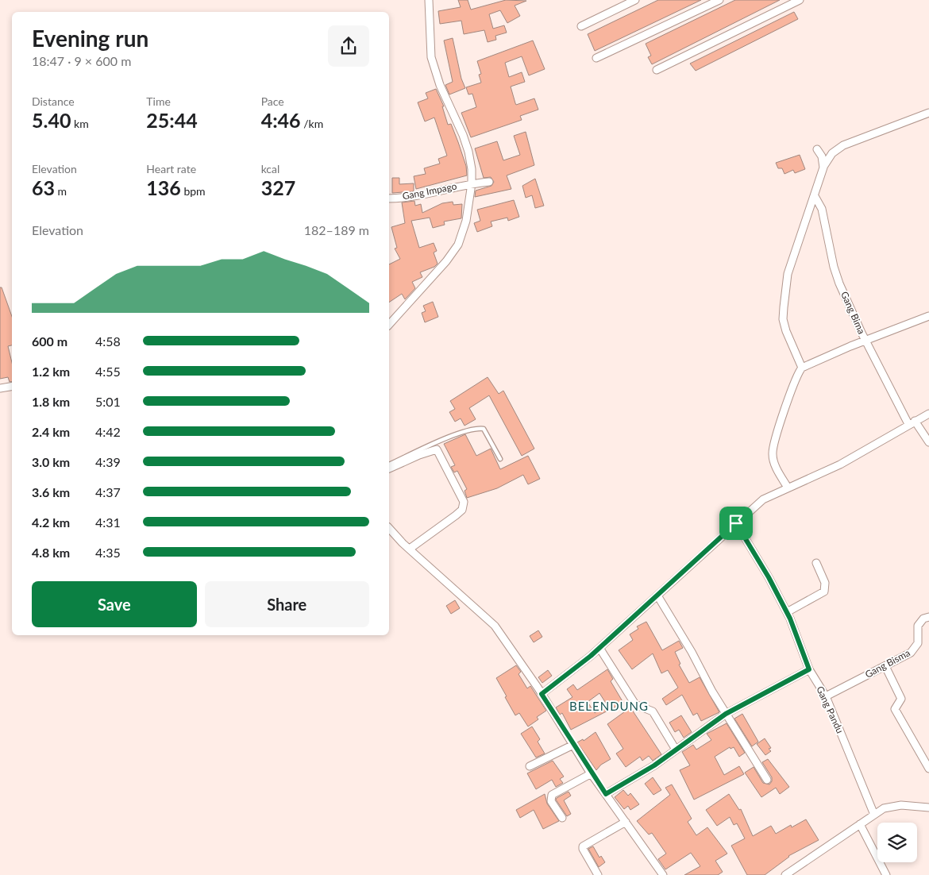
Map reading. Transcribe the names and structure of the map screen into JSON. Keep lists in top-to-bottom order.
{
  "streets": {
    "street": [
      "Gang Impago",
      "Gang Bima",
      "Gang Bisma",
      "Gang Pandu"
    ]
  },
  "crossings": [
    ["Gang Bisma", "Gang Pandu"]
  ],
  "districts": ["BELENDUNG"],
  "page": {
    "heading": ["Evening run", "18:47 · 9 × 600 m"],
    "stats": [
      ["Distance", "5.40 km"],
      ["Time", "25:44"],
      ["Pace", "4:46 /km"],
      ["Elevation", "63 m"],
      ["Heart rate", "136 bpm"],
      ["kcal", "327"]
    ],
    "chart": ["Elevation", "182–189 m"],
    "list": [
      {
        "name": "600 m",
        "note": "4:58"
      },
      {
        "name": "1.2 km",
        "note": "4:55"
      },
      {
        "name": "1.8 km",
        "note": "5:01"
      },
      {
        "name": "2.4 km",
        "note": "4:42"
      },
      {
        "name": "3.0 km",
        "note": "4:39"
      },
      {
        "name": "3.6 km",
        "note": "4:37"
      },
      {
        "name": "4.2 km",
        "note": "4:31"
      },
      {
        "name": "4.8 km",
        "note": "4:35"
      }
    ],
    "buttons": ["Save", "Share"]
  }
}
